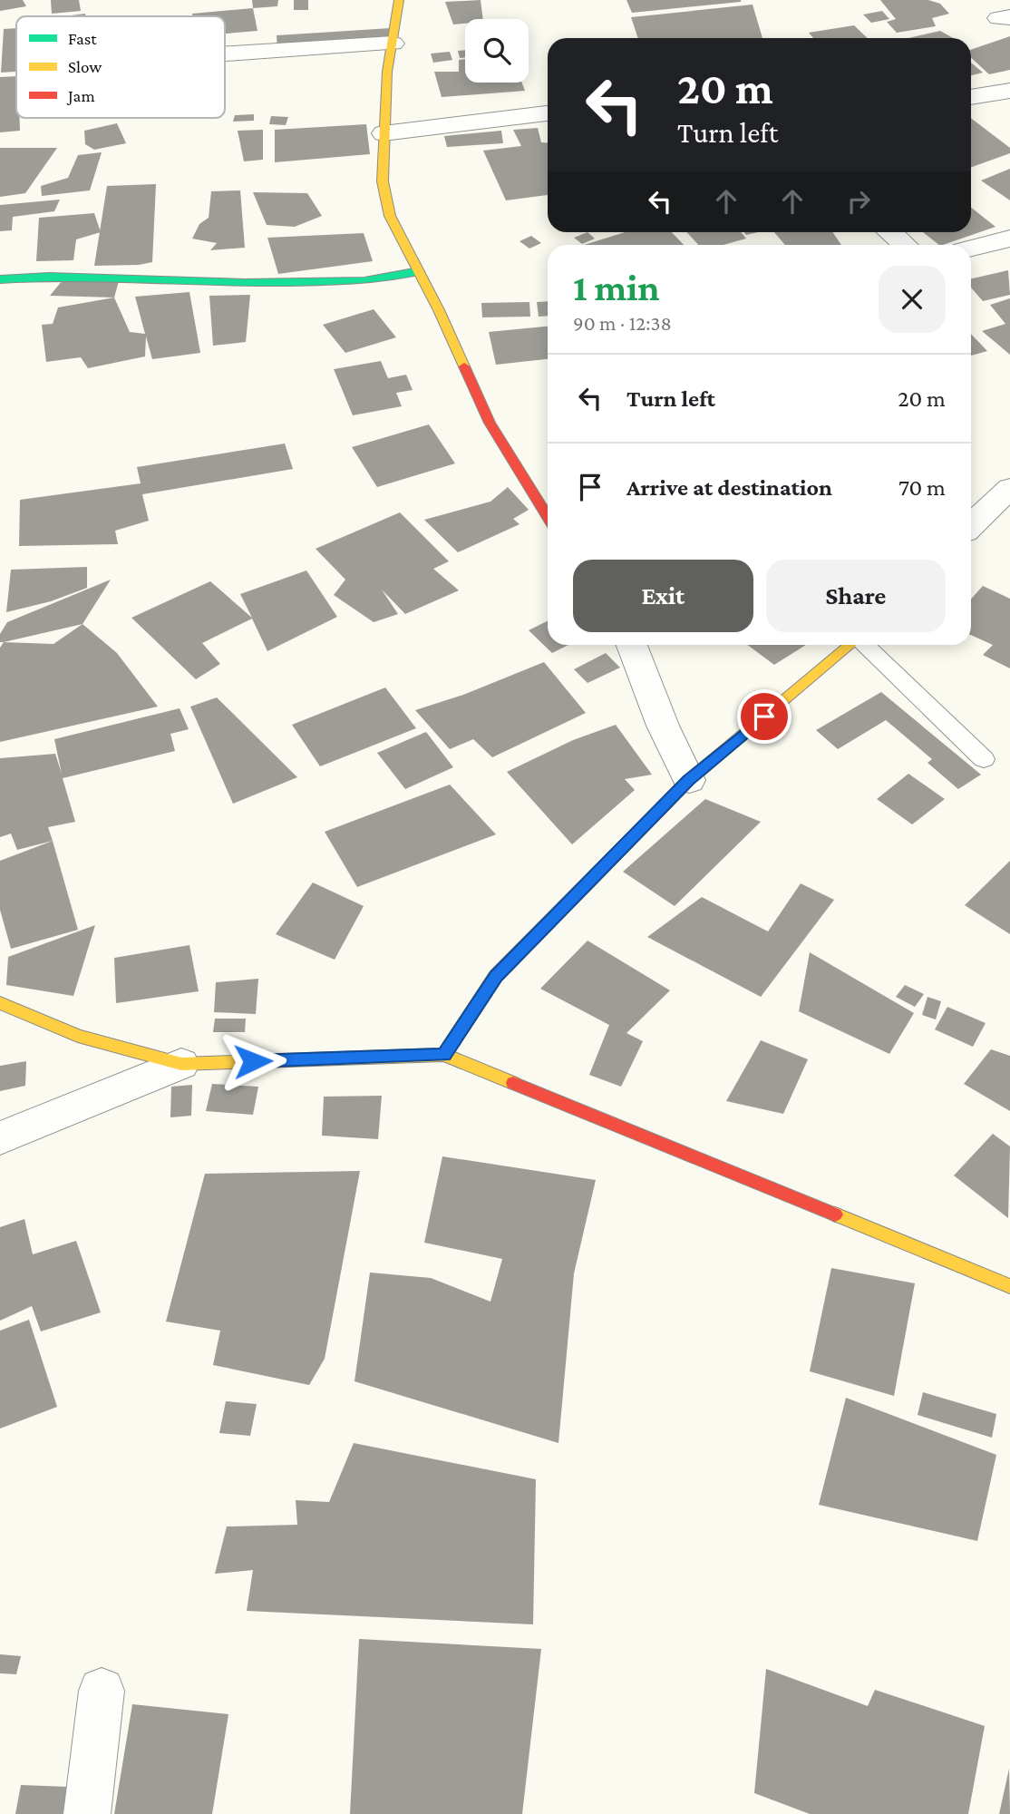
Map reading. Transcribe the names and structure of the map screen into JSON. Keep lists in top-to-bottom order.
{
  "legend": ["Fast", "Slow", "Jam"],
  "page": {
    "turn": ["20 m", "Turn left"],
    "heading": ["1 min", "90 m · 12:38"],
    "list": [
      {
        "name": "Turn left",
        "value": "20 m"
      },
      {
        "name": "Arrive at destination",
        "value": "70 m"
      }
    ],
    "buttons": ["Exit", "Share"]
  }
}
